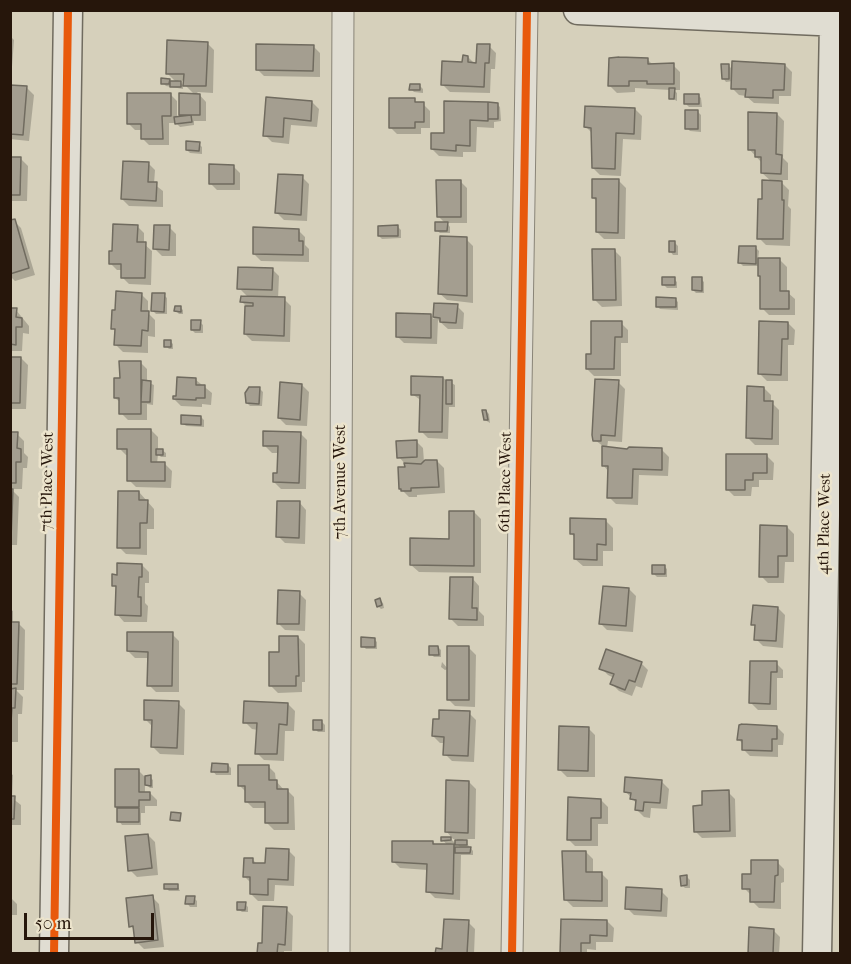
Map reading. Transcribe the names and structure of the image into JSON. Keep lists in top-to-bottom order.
{
  "streets": {
    "street": [
      "7th Place West",
      "7th Avenue West",
      "6th Place West",
      "4th Place West"
    ]
  },
  "scale_bar": "50 m"
}
